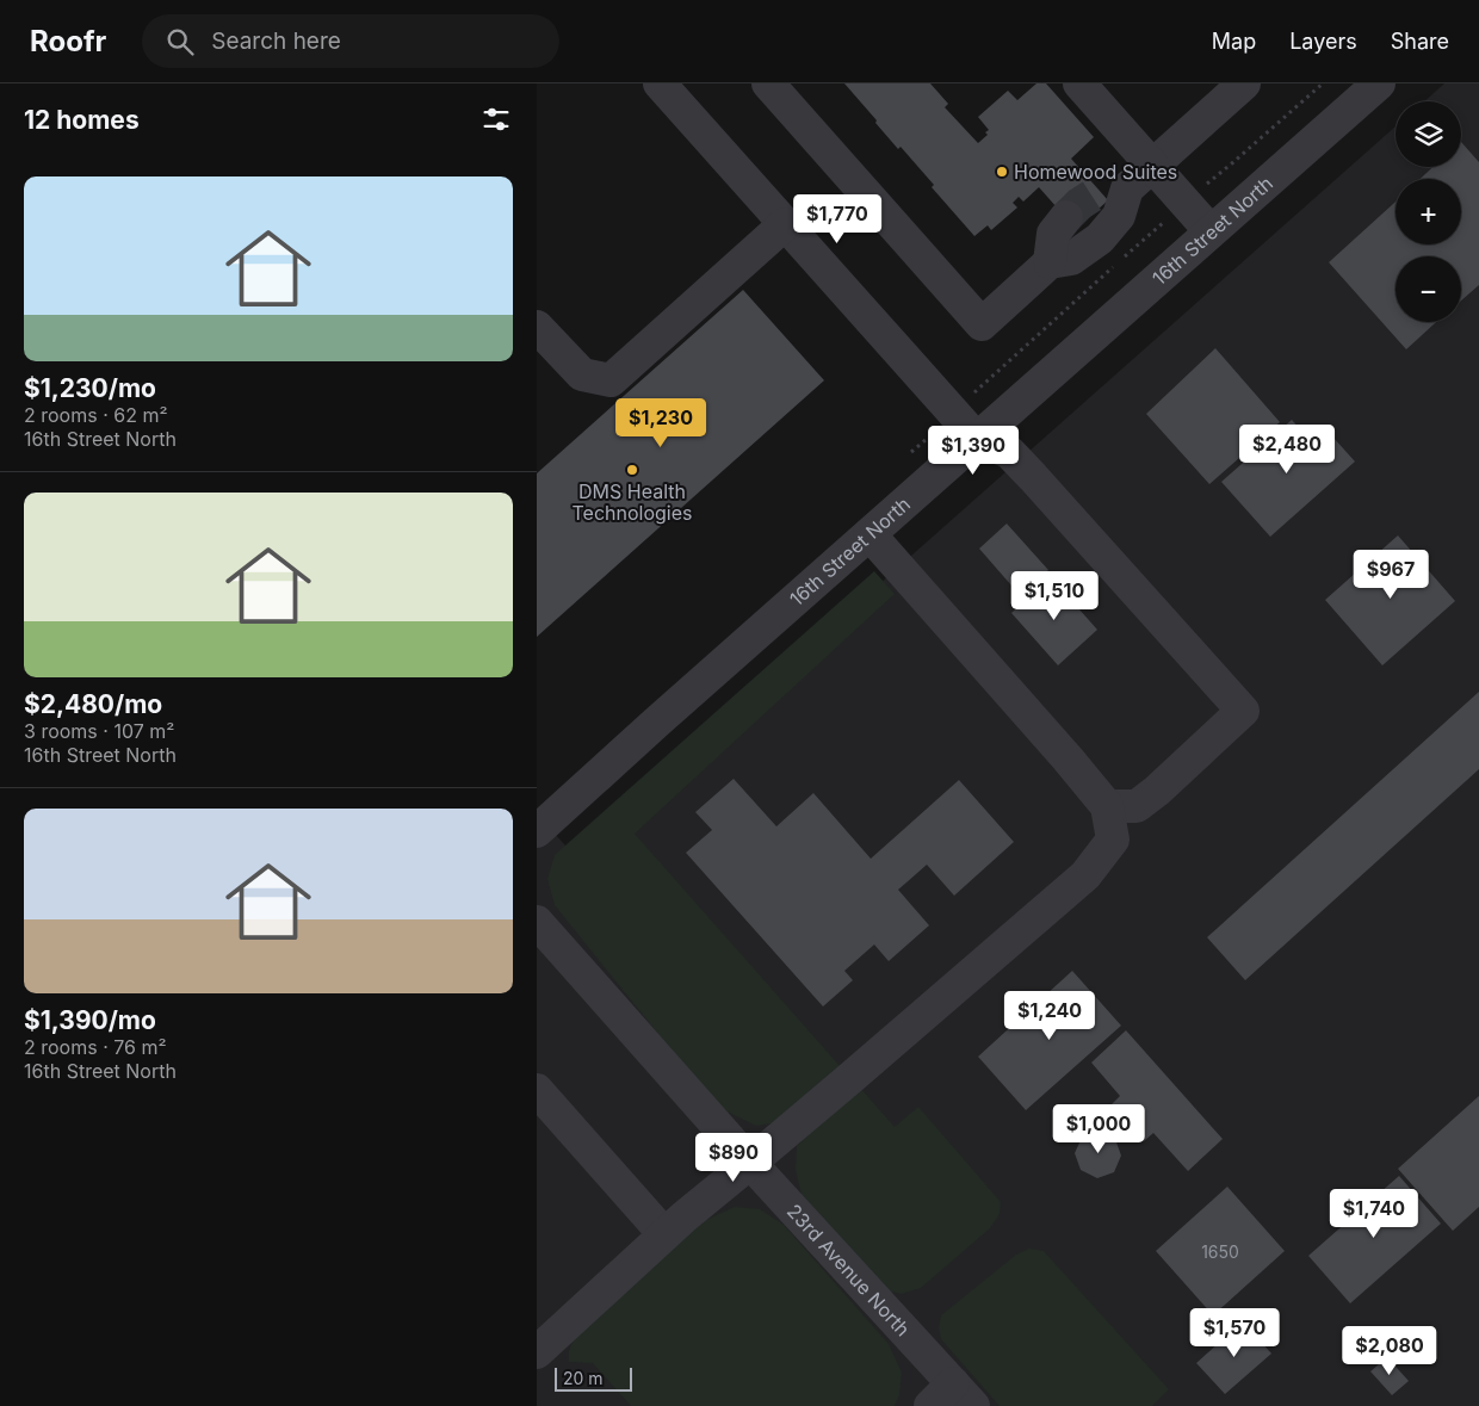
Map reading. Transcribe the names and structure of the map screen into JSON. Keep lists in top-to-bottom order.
{
  "streets": {
    "street": ["16th Street North", "23rd Avenue North"]
  },
  "places": ["Homewood Suites", "DMS Health Technologies"],
  "house_numbers": ["1650"],
  "scale_bar": "20 m",
  "page": {
    "header": "Roofr",
    "search": "Search here",
    "nav": ["Map", "Layers", "Share"],
    "heading": "12 homes",
    "map_buttons": ["+", "−"],
    "list": [
      {
        "name": "$1,230/mo",
        "note": "2 rooms · 62 m² · 16th Street North"
      },
      {
        "name": "$2,480/mo",
        "note": "3 rooms · 107 m² · 16th Street North"
      },
      {
        "name": "$1,390/mo",
        "note": "2 rooms · 76 m² · 16th Street North"
      }
    ],
    "price": [
      "$1,770",
      "$1,230",
      "$2,480",
      "$1,390",
      "$967",
      "$1,510",
      "$1,240",
      "$1,000",
      "$890",
      "$1,740",
      "$1,570",
      "$2,080"
    ],
    "scale": "20 m"
  }
}
